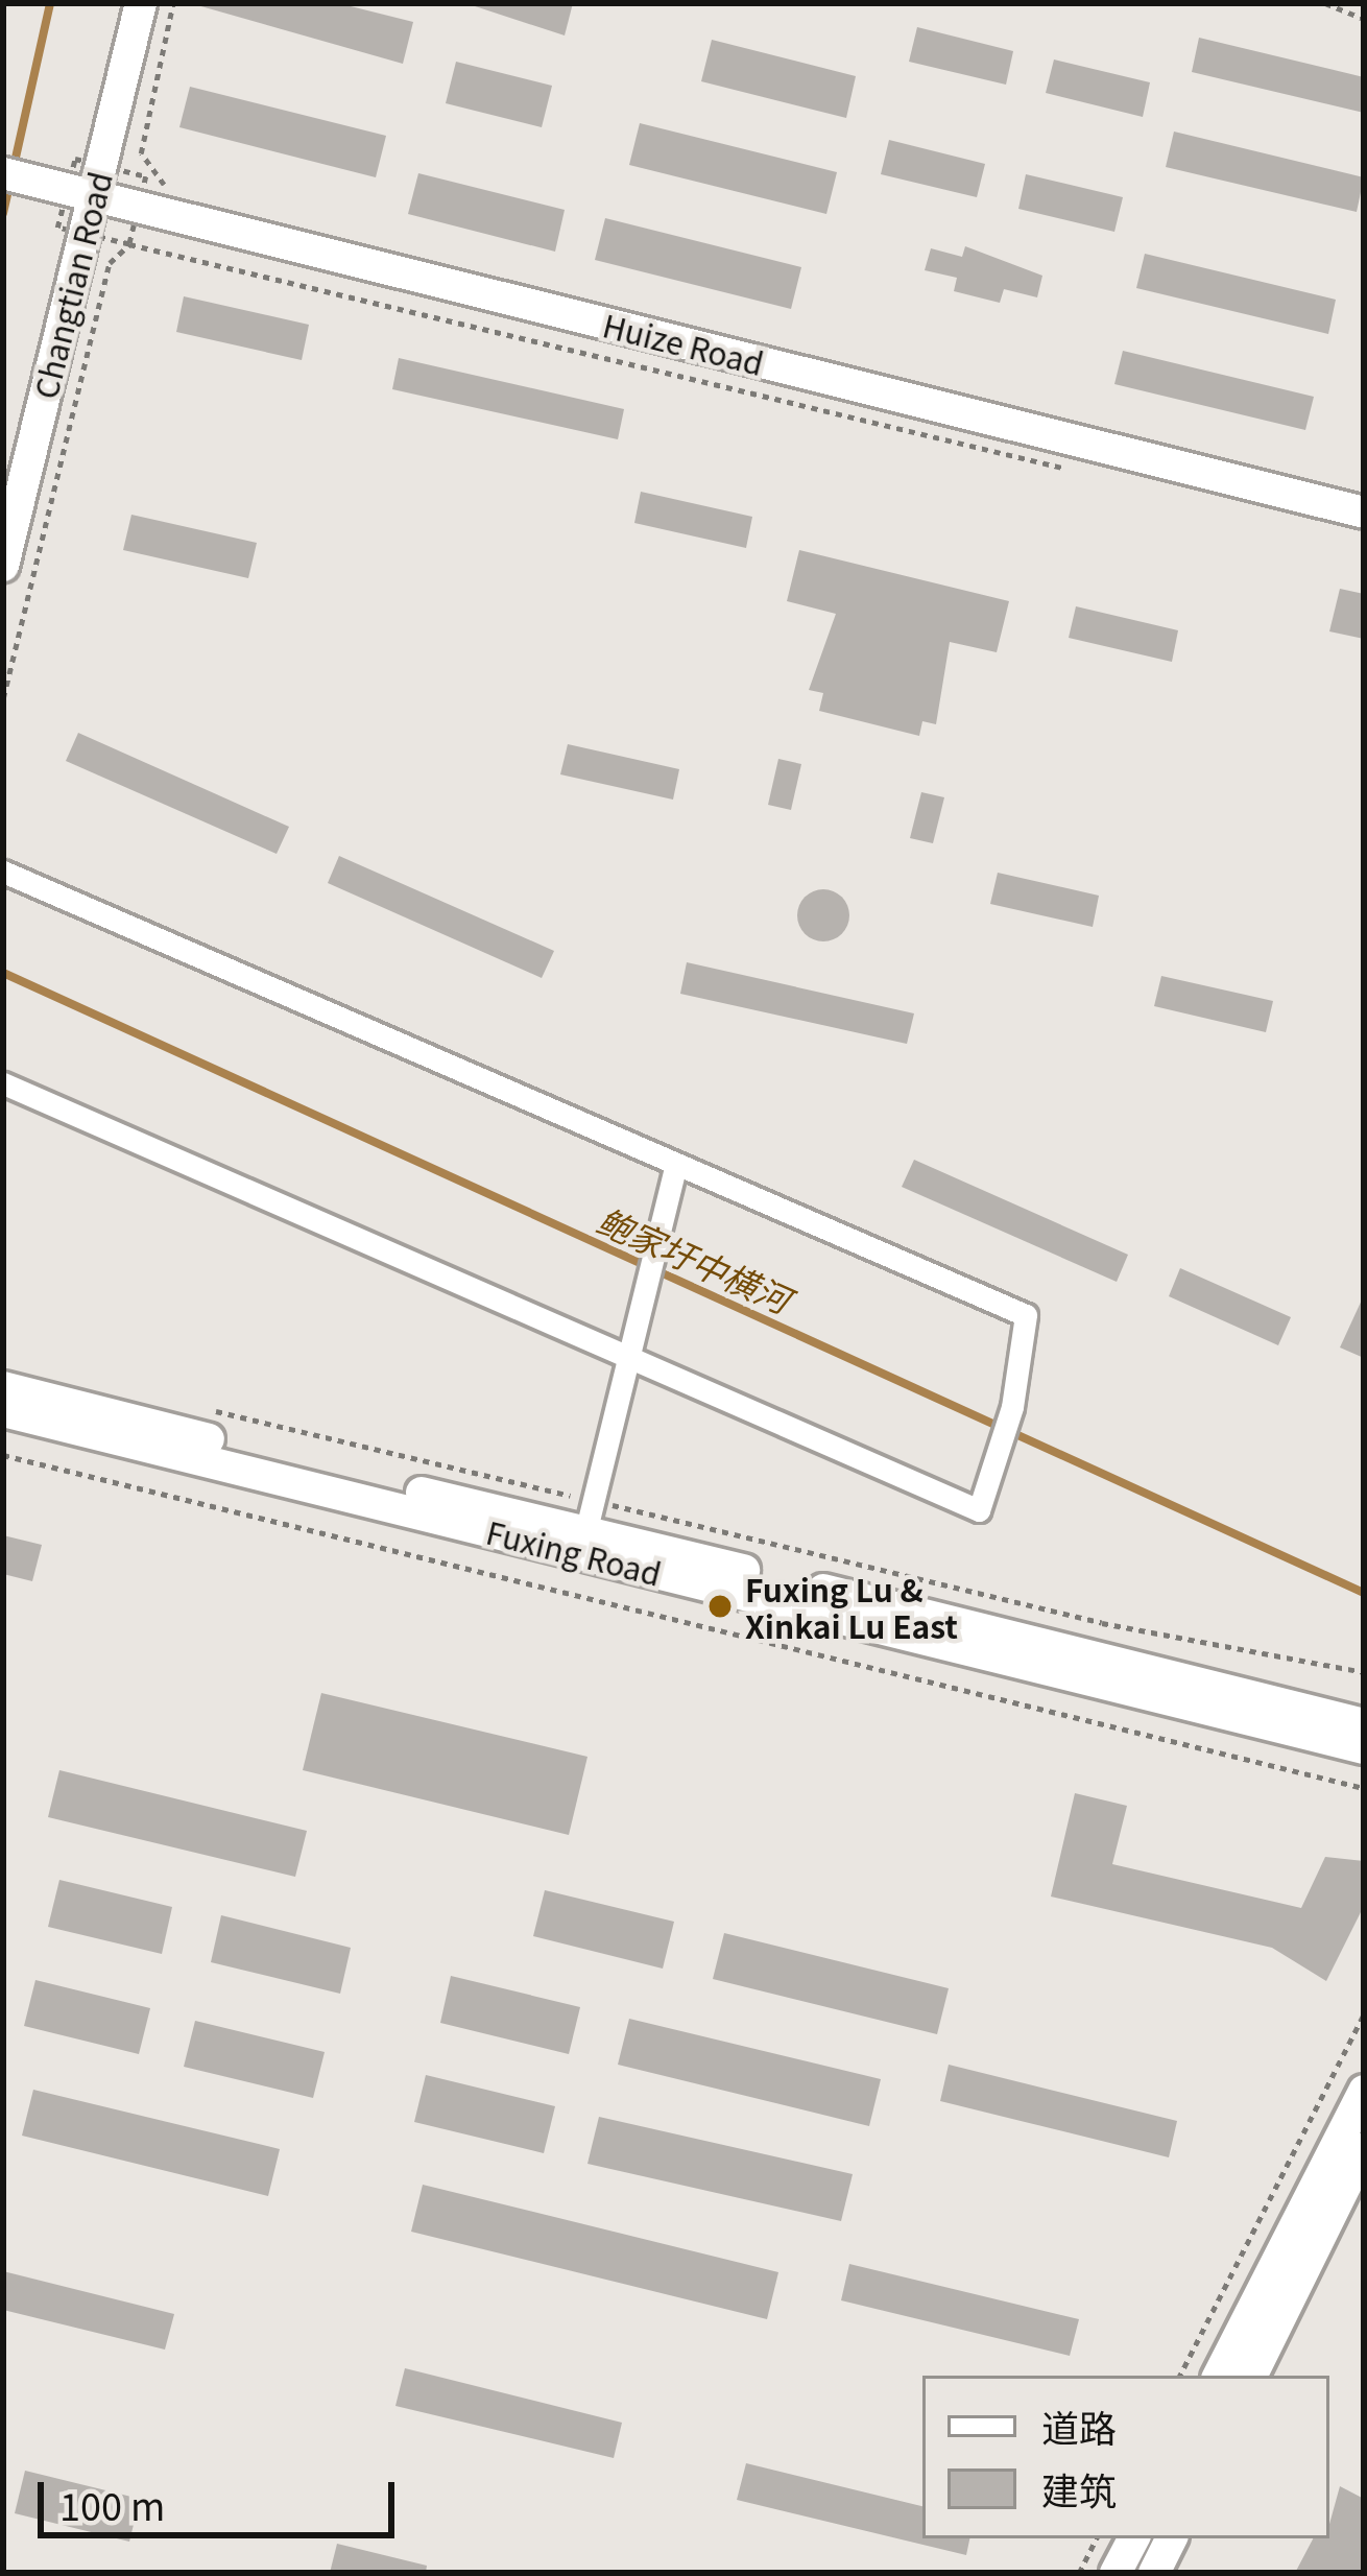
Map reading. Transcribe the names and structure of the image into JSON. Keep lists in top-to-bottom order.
{
  "streets": {
    "street": ["Changtian Road", "Huize Road", "Fuxing Road"]
  },
  "crossings": [
    ["Changtian Road", "Huize Road"]
  ],
  "water": ["鲍家圩中横河"],
  "places": ["Fuxing Lu & Xinkai Lu East"],
  "legend": ["道路", "建筑"],
  "scale_bar": "100 m"
}
